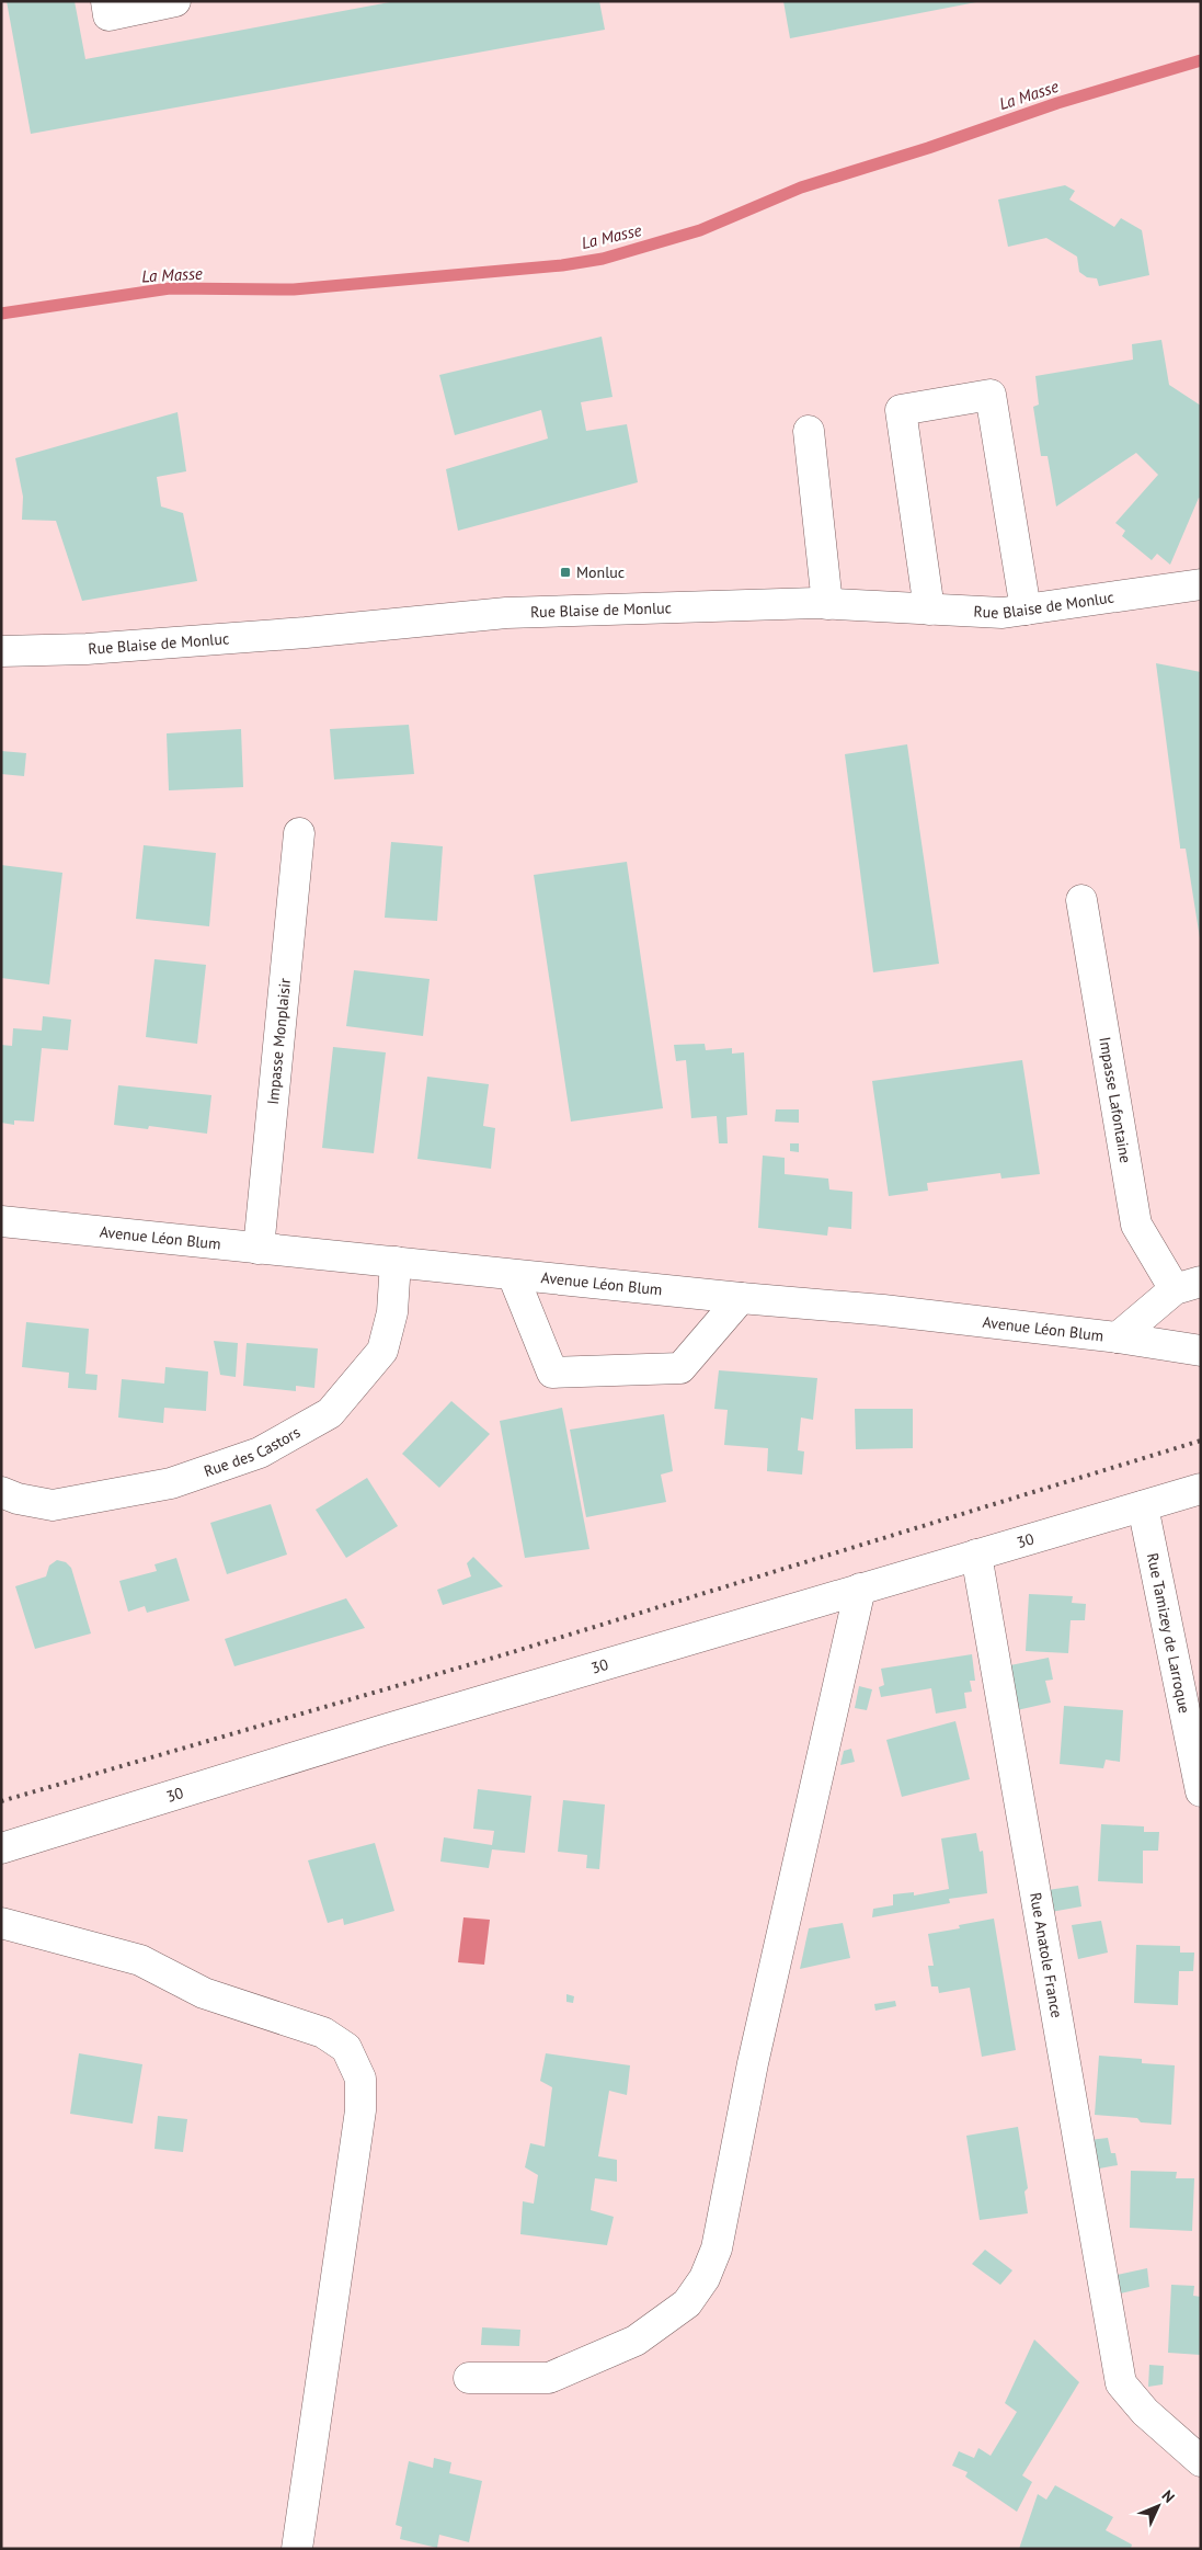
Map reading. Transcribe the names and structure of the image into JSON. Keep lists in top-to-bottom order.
{
  "streets": {
    "street": [
      "Rue Blaise de Monluc",
      "Impasse Monplaisir",
      "Impasse Lafontaine",
      "Avenue Léon Blum",
      "Rue des Castors",
      "30",
      "Rue Tamizey de Larroque",
      "Rue Anatole France"
    ]
  },
  "crossings": [
    ["Impasse Monplaisir", "Avenue Léon Blum"],
    ["Avenue Léon Blum", "Rue des Castors"],
    ["30", "Rue Tamizey de Larroque"],
    ["30", "Rue Anatole France"]
  ],
  "water": ["La Masse"],
  "places": {
    "transit": ["Monluc"]
  },
  "north": "top right"
}
